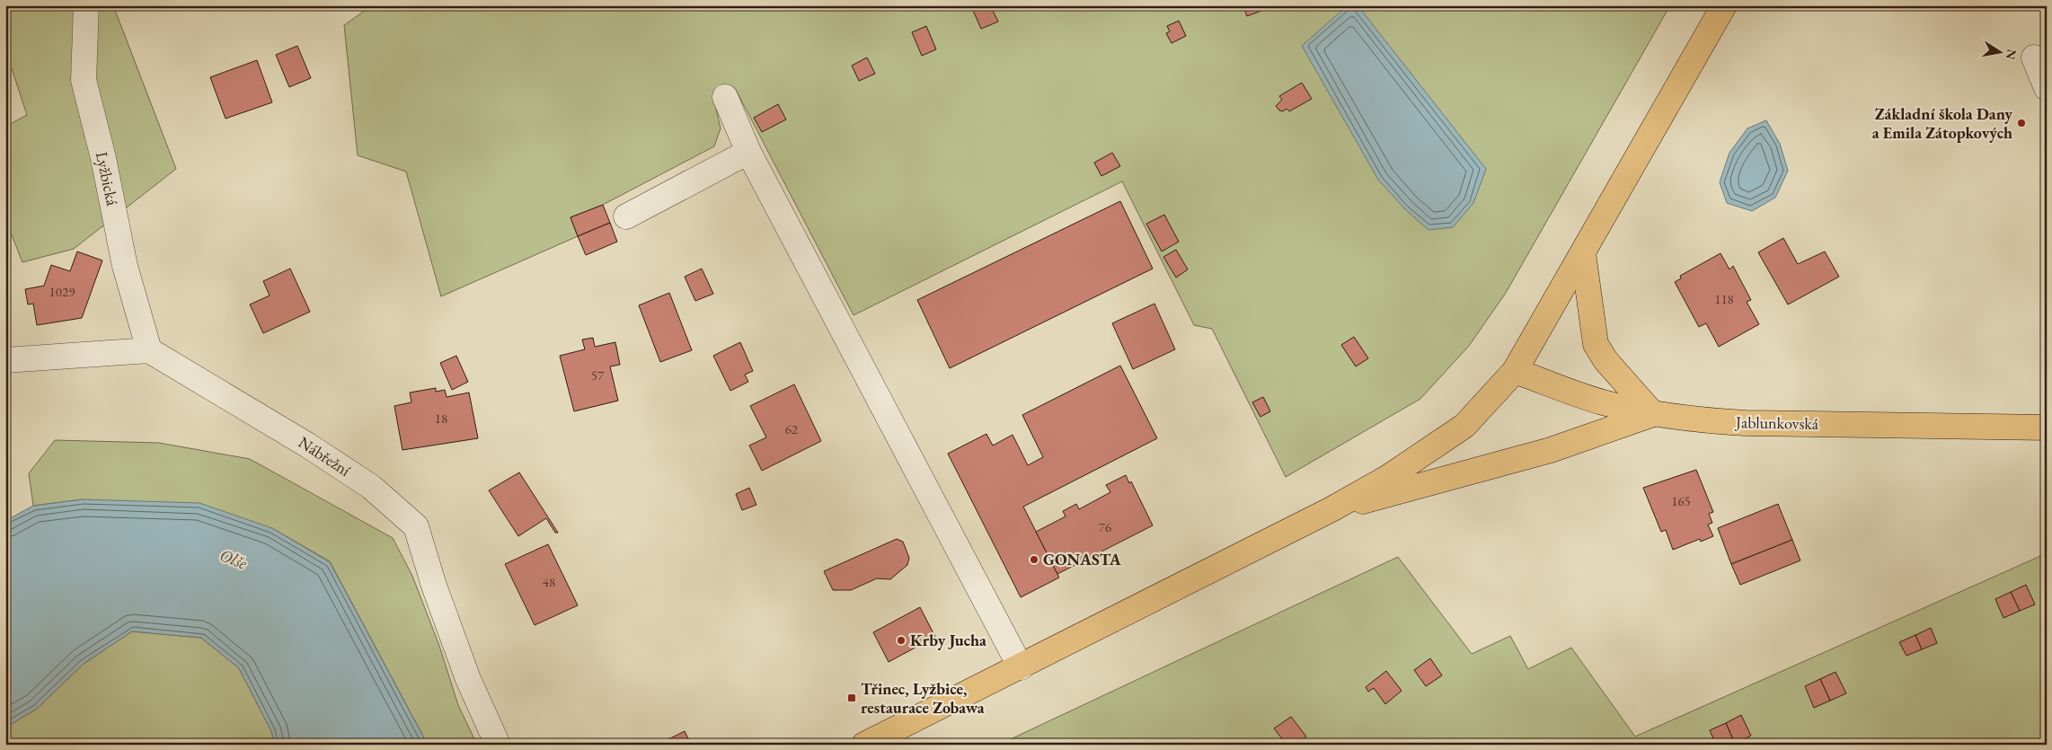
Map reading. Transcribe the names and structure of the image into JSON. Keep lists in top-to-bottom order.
{
  "streets": {
    "main road": ["Jablunkovská"],
    "street": ["Lyžbická", "Nábřežní"]
  },
  "crossings": [
    ["Lyžbická", "Nábřežní"]
  ],
  "water": ["Olše"],
  "places": {
    "other": ["Základní škola Dany a Emila Zátopkových", "GONASTA", "Krby Jucha"],
    "transit": ["Třinec, Lyžbice, restaurace Zobawa"]
  },
  "house_numbers": [
    "1029",
    "118",
    "57",
    "18",
    "62",
    "165",
    "76",
    "48"
  ],
  "north": "right"
}
